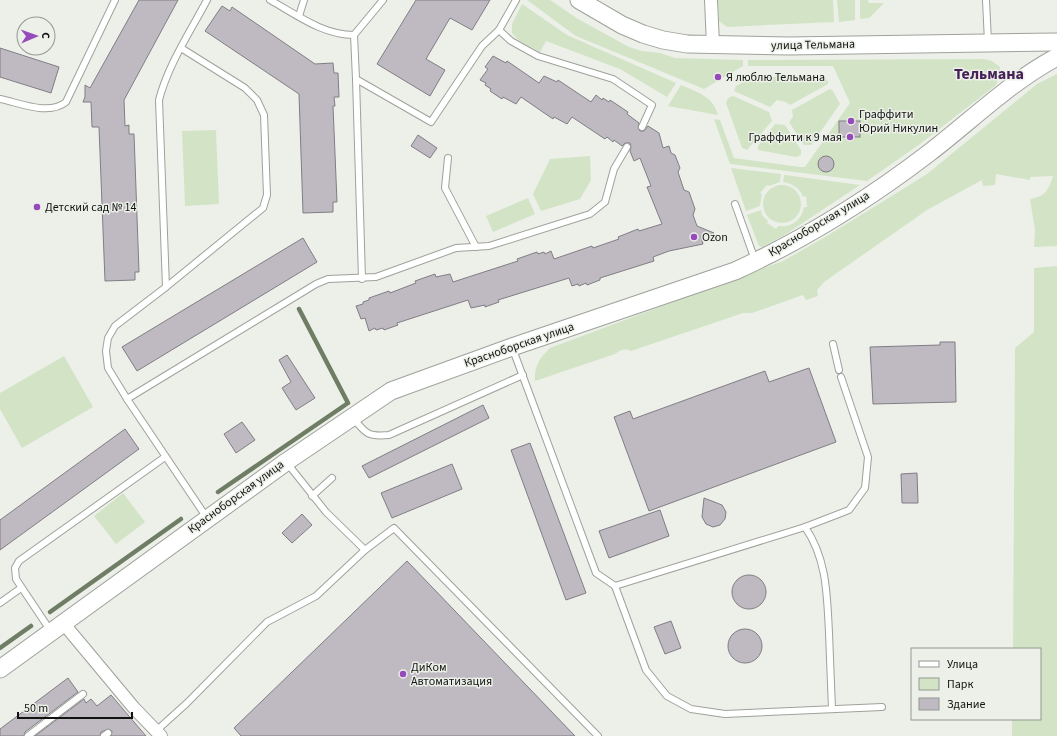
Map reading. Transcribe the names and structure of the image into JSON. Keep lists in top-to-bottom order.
{
  "streets": {
    "street": ["улица Тельмана", "Красноборская улица"]
  },
  "districts": ["Тельмана"],
  "places": [
    "Я люблю Тельмана",
    "Граффити Юрий Никулин",
    "Граффити к 9 мая",
    "Детский сад № 14",
    "Ozon",
    "ДиКом Автоматизация"
  ],
  "legend": ["Улица", "Парк", "Здание"],
  "scale_bar": "50 m",
  "north": "right"
}
